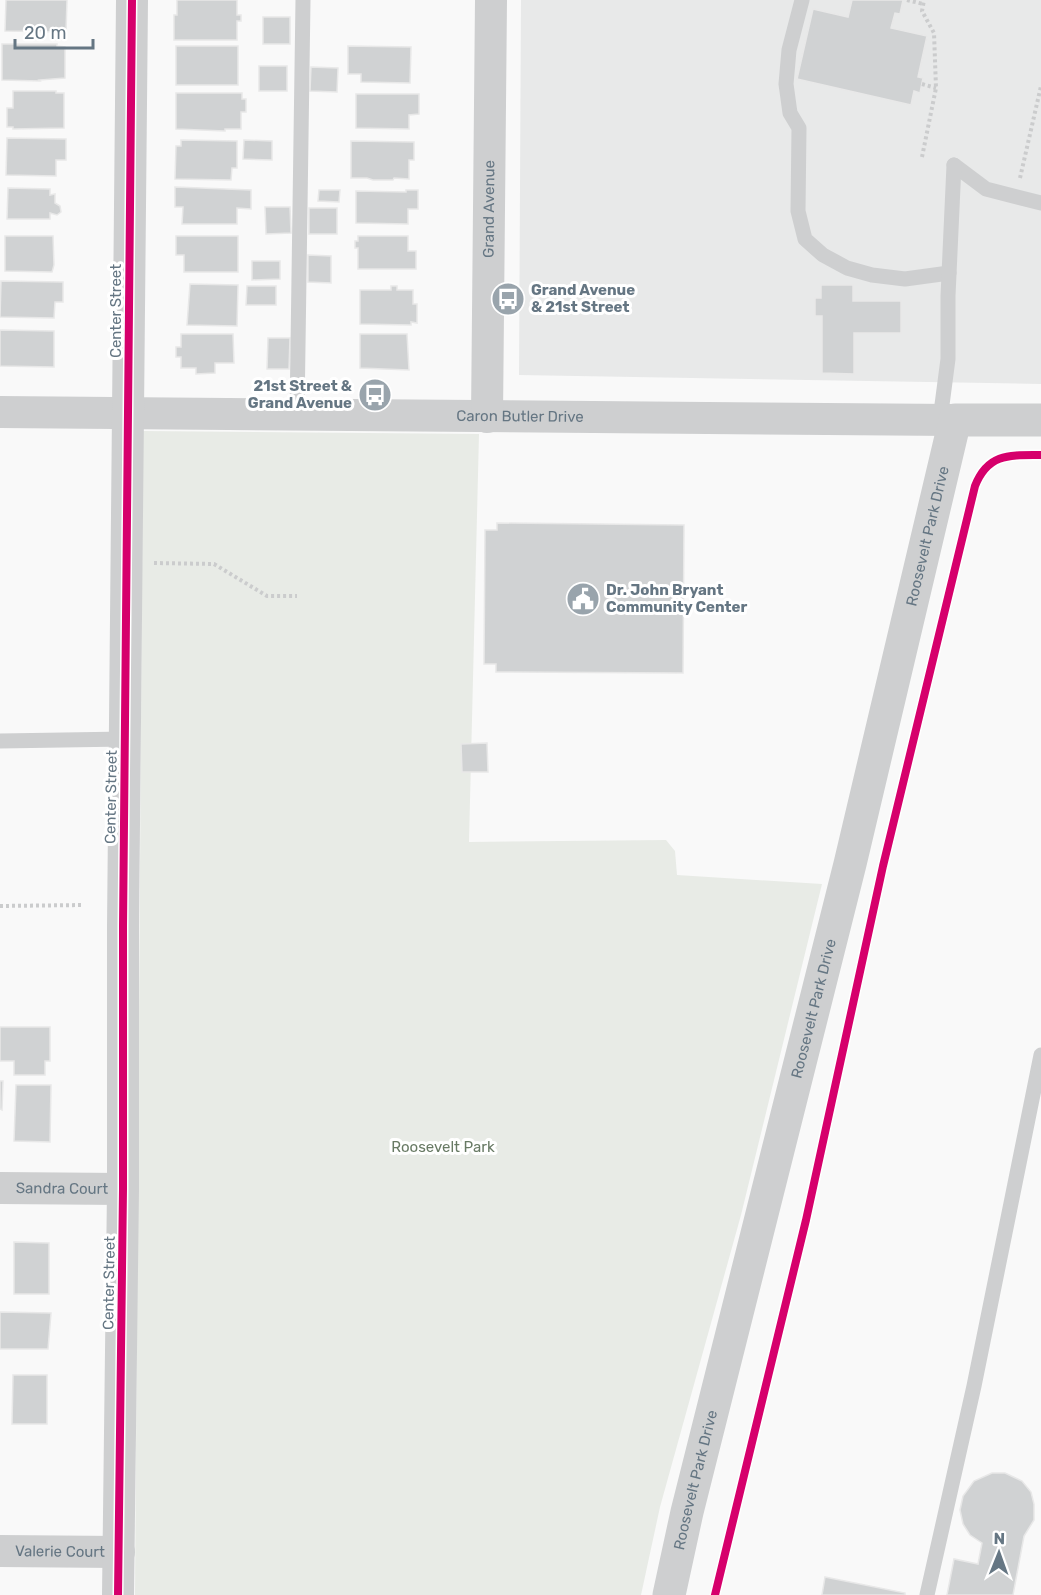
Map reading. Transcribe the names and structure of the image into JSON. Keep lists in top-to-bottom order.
{
  "streets": {
    "street": [
      "Grand Avenue",
      "Center Street",
      "Caron Butler Drive",
      "Roosevelt Park Drive",
      "Sandra Court",
      "Valerie Court"
    ]
  },
  "crossings": [
    ["Grand Avenue", "Caron Butler Drive"],
    ["Center Street", "Caron Butler Drive"],
    ["Center Street", "Sandra Court"],
    ["Center Street", "Valerie Court"],
    ["Caron Butler Drive", "Roosevelt Park Drive"]
  ],
  "parks": ["Roosevelt Park"],
  "places": {
    "bus stop": ["Grand Avenue & 21st Street", "21st Street & Grand Avenue"],
    "public building": ["Dr. John Bryant Community Center"]
  },
  "scale_bar": "20 m",
  "north": "top"
}
